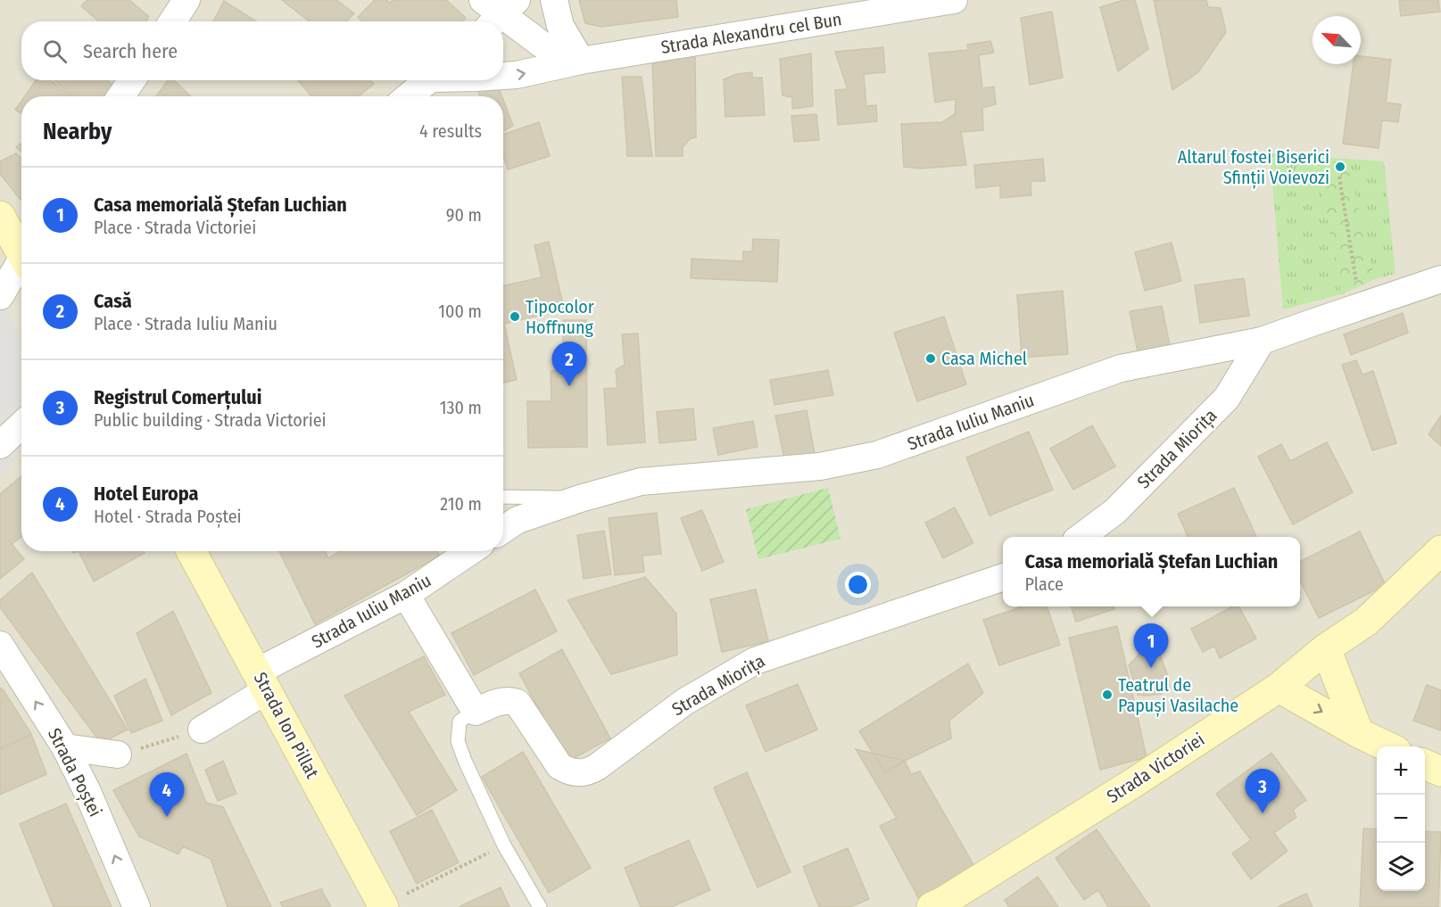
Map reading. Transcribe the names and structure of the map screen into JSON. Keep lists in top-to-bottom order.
{
  "streets": {
    "street": [
      "Strada Alexandru cel Bun",
      "Strada Iuliu Maniu",
      "Strada Miorița",
      "Strada Ion Pillat",
      "Strada Victoriei",
      "Strada Poștei"
    ]
  },
  "crossings": [
    ["Strada Iuliu Maniu", "Strada Miorița"],
    ["Strada Iuliu Maniu", "Strada Ion Pillat"]
  ],
  "one_way": ["Strada Poștei"],
  "places": [
    "Altarul fostei Biserici Sfinții Voievozi",
    "Tipocolor Hoffnung",
    "Casa Michel",
    "Teatrul de Papuși Vasilache"
  ],
  "north": "top left",
  "page": {
    "search": "Search here",
    "heading": ["Nearby", "4 results"],
    "list": [
      {
        "mark": "1",
        "name": "Casa memorială Ștefan Luchian",
        "note": "Place · Strada Victoriei",
        "value": "90 m"
      },
      {
        "mark": "2",
        "name": "Casă",
        "note": "Place · Strada Iuliu Maniu",
        "value": "100 m"
      },
      {
        "mark": "3",
        "name": "Registrul Comerțului",
        "note": "Public building · Strada Victoriei",
        "value": "130 m"
      },
      {
        "mark": "4",
        "name": "Hotel Europa",
        "note": "Hotel · Strada Poștei",
        "value": "210 m"
      }
    ],
    "pins": [
      "2",
      "1",
      "3",
      "4"
    ],
    "popup": ["Casa memorială Ștefan Luchian", "Place"],
    "map_buttons": ["+", "−"]
  }
}
